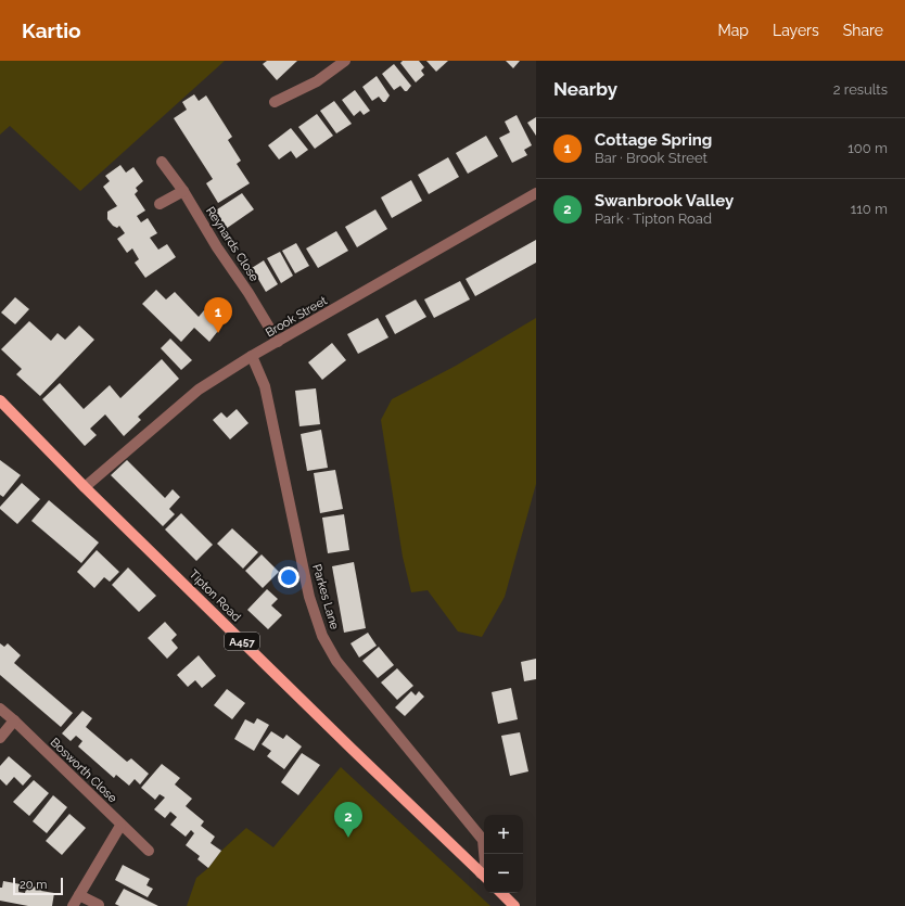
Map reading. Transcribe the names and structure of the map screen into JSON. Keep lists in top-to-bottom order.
{
  "streets": {
    "main road": ["Tipton Road", "A457"],
    "street": [
      "Reynards Close",
      "Brook Street",
      "Parkes Lane",
      "Bosworth Close"
    ]
  },
  "crossings": [
    ["Reynards Close", "Brook Street"],
    ["Brook Street", "Tipton Road"],
    ["Brook Street", "Parkes Lane"]
  ],
  "scale_bar": "20 m",
  "page": {
    "header": "Kartio",
    "nav": ["Map", "Layers", "Share"],
    "heading": ["Nearby", "2 results"],
    "list": [
      {
        "mark": "1",
        "name": "Cottage Spring",
        "note": "Bar · Brook Street",
        "value": "100 m"
      },
      {
        "mark": "2",
        "name": "Swanbrook Valley",
        "note": "Park · Tipton Road",
        "value": "110 m"
      }
    ],
    "pins": ["1", "2"],
    "map_buttons": ["+", "−"],
    "scale": "20 m"
  }
}
